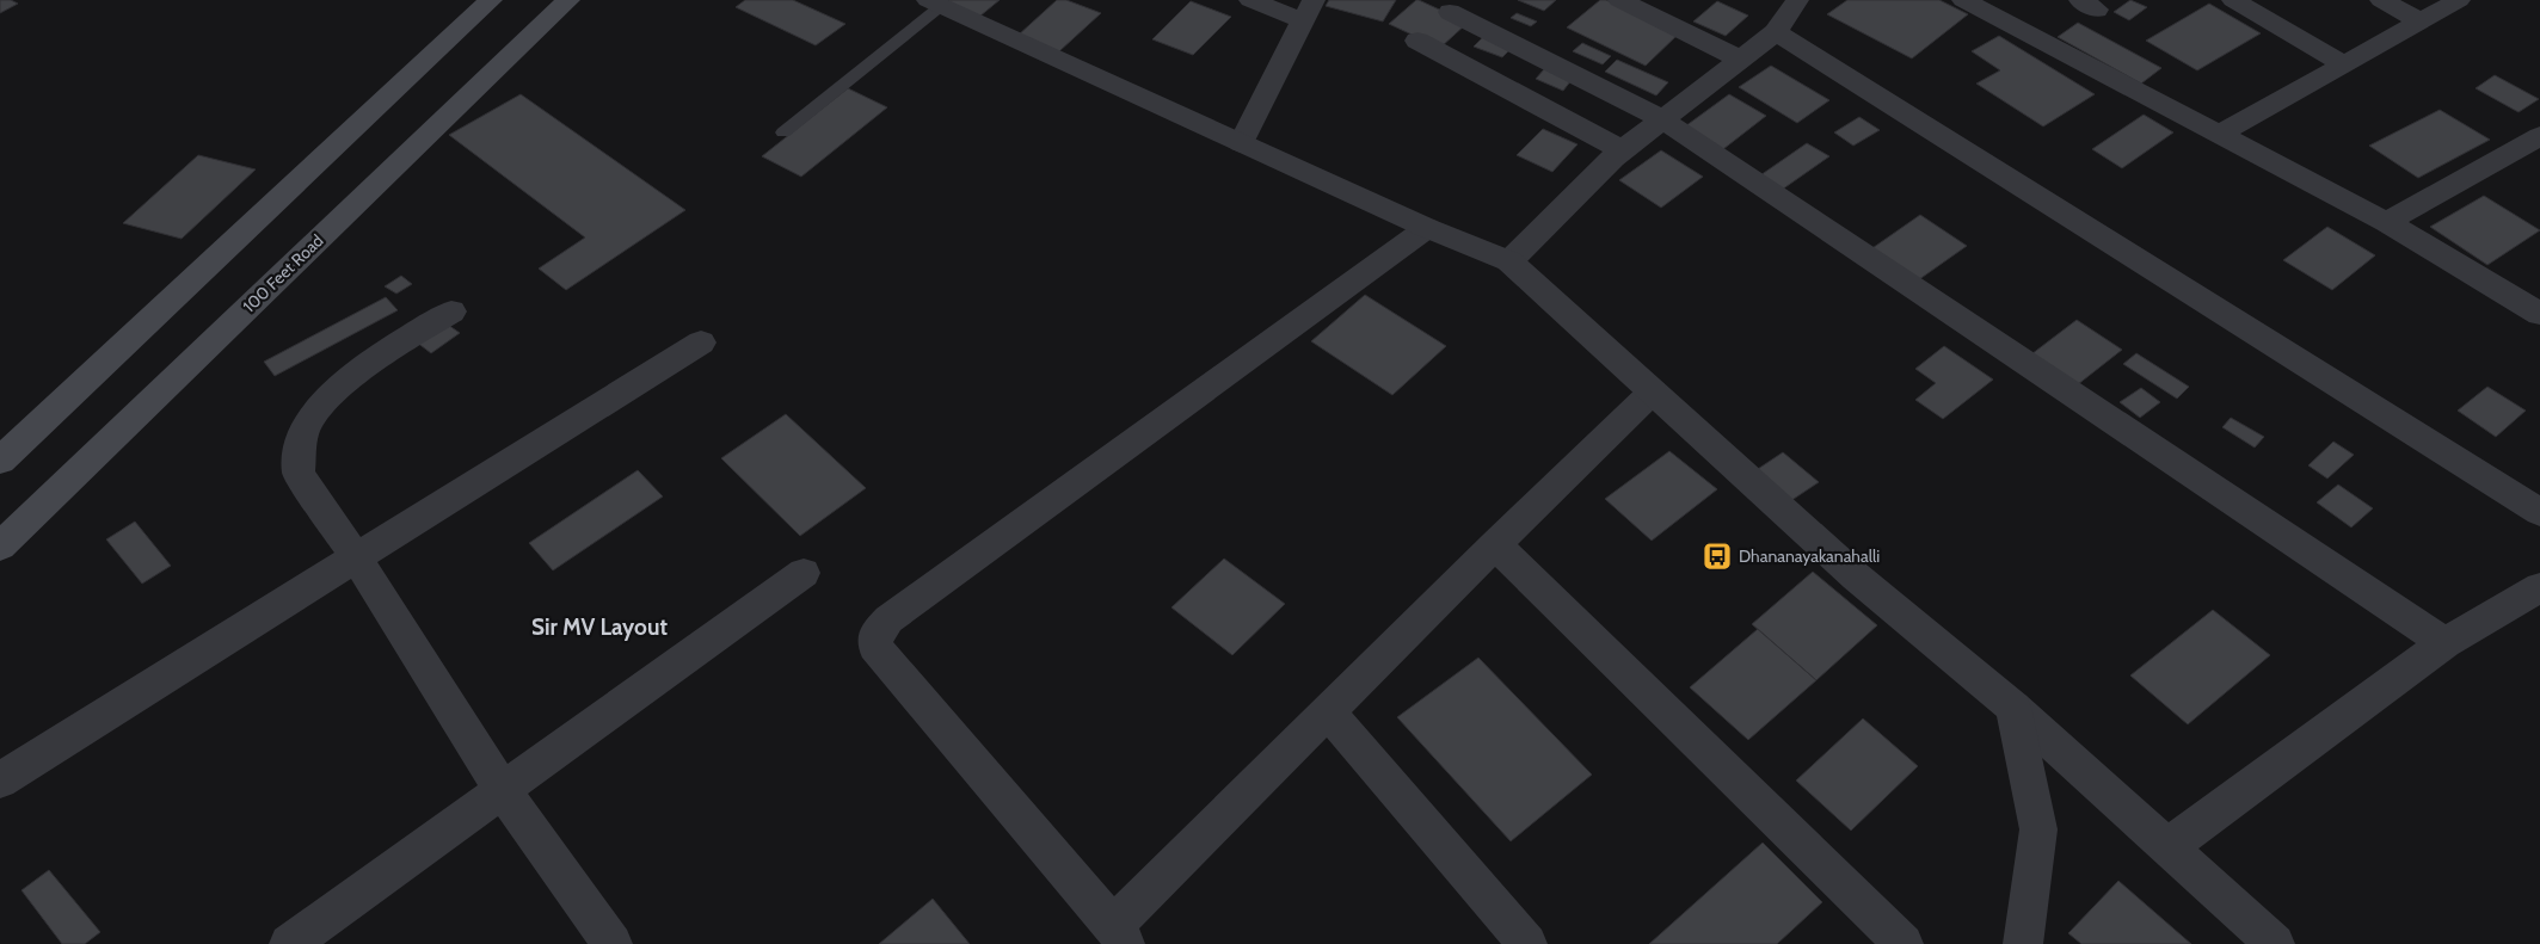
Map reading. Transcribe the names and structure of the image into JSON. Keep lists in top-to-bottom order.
{
  "streets": {
    "main road": ["100 Feet Road"]
  },
  "districts": ["Sir MV Layout"],
  "places": {
    "bus stop": ["Dhananayakanahalli"]
  }
}
